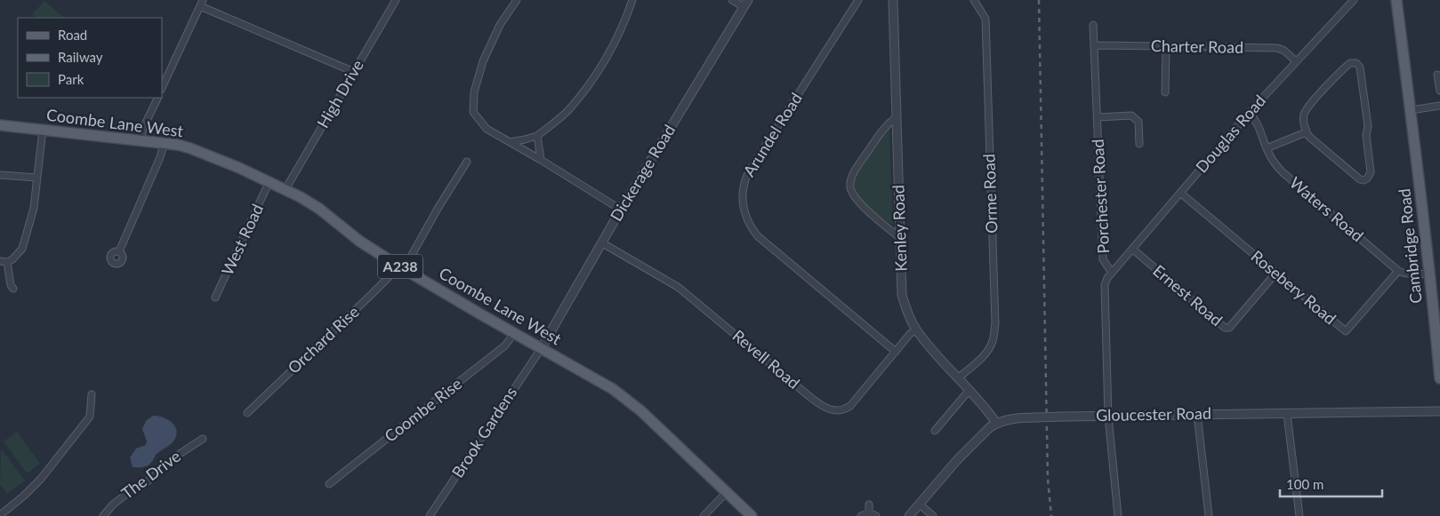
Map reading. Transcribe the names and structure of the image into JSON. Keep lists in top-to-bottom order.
{
  "streets": {
    "main road": ["Coombe Lane West", "Cambridge Road", "A238"],
    "street": [
      "Charter Road",
      "High Drive",
      "Douglas Road",
      "Arundel Road",
      "Dickerage Road",
      "Orme Road",
      "Porchester Road",
      "Waters Road",
      "Kenley Road",
      "West Road",
      "Rosebery Road",
      "Ernest Road",
      "Orchard Rise",
      "Revell Road",
      "Coombe Rise",
      "Gloucester Road",
      "Brook Gardens",
      "The Drive"
    ]
  },
  "crossings": [
    ["Charter Road", "Douglas Road"],
    ["Charter Road", "Porchester Road"],
    ["High Drive", "Coombe Lane West"],
    ["Coombe Lane West", "Dickerage Road"],
    ["Coombe Lane West", "West Road"],
    ["Coombe Lane West", "Orchard Rise"],
    ["Coombe Lane West", "Coombe Rise"],
    ["Coombe Lane West", "Brook Gardens"],
    ["Douglas Road", "Porchester Road"],
    ["Douglas Road", "Waters Road"],
    ["Douglas Road", "Rosebery Road"],
    ["Douglas Road", "Ernest Road"],
    ["Arundel Road", "Revell Road"],
    ["Dickerage Road", "Revell Road"],
    ["Dickerage Road", "Brook Gardens"],
    ["Orme Road", "Kenley Road"],
    ["Porchester Road", "Gloucester Road"],
    ["Waters Road", "Rosebery Road"],
    ["Kenley Road", "Revell Road"],
    ["Kenley Road", "Gloucester Road"],
    ["Rosebery Road", "Ernest Road"]
  ],
  "legend": ["Road", "Railway", "Park"],
  "scale_bar": "100 m"
}
